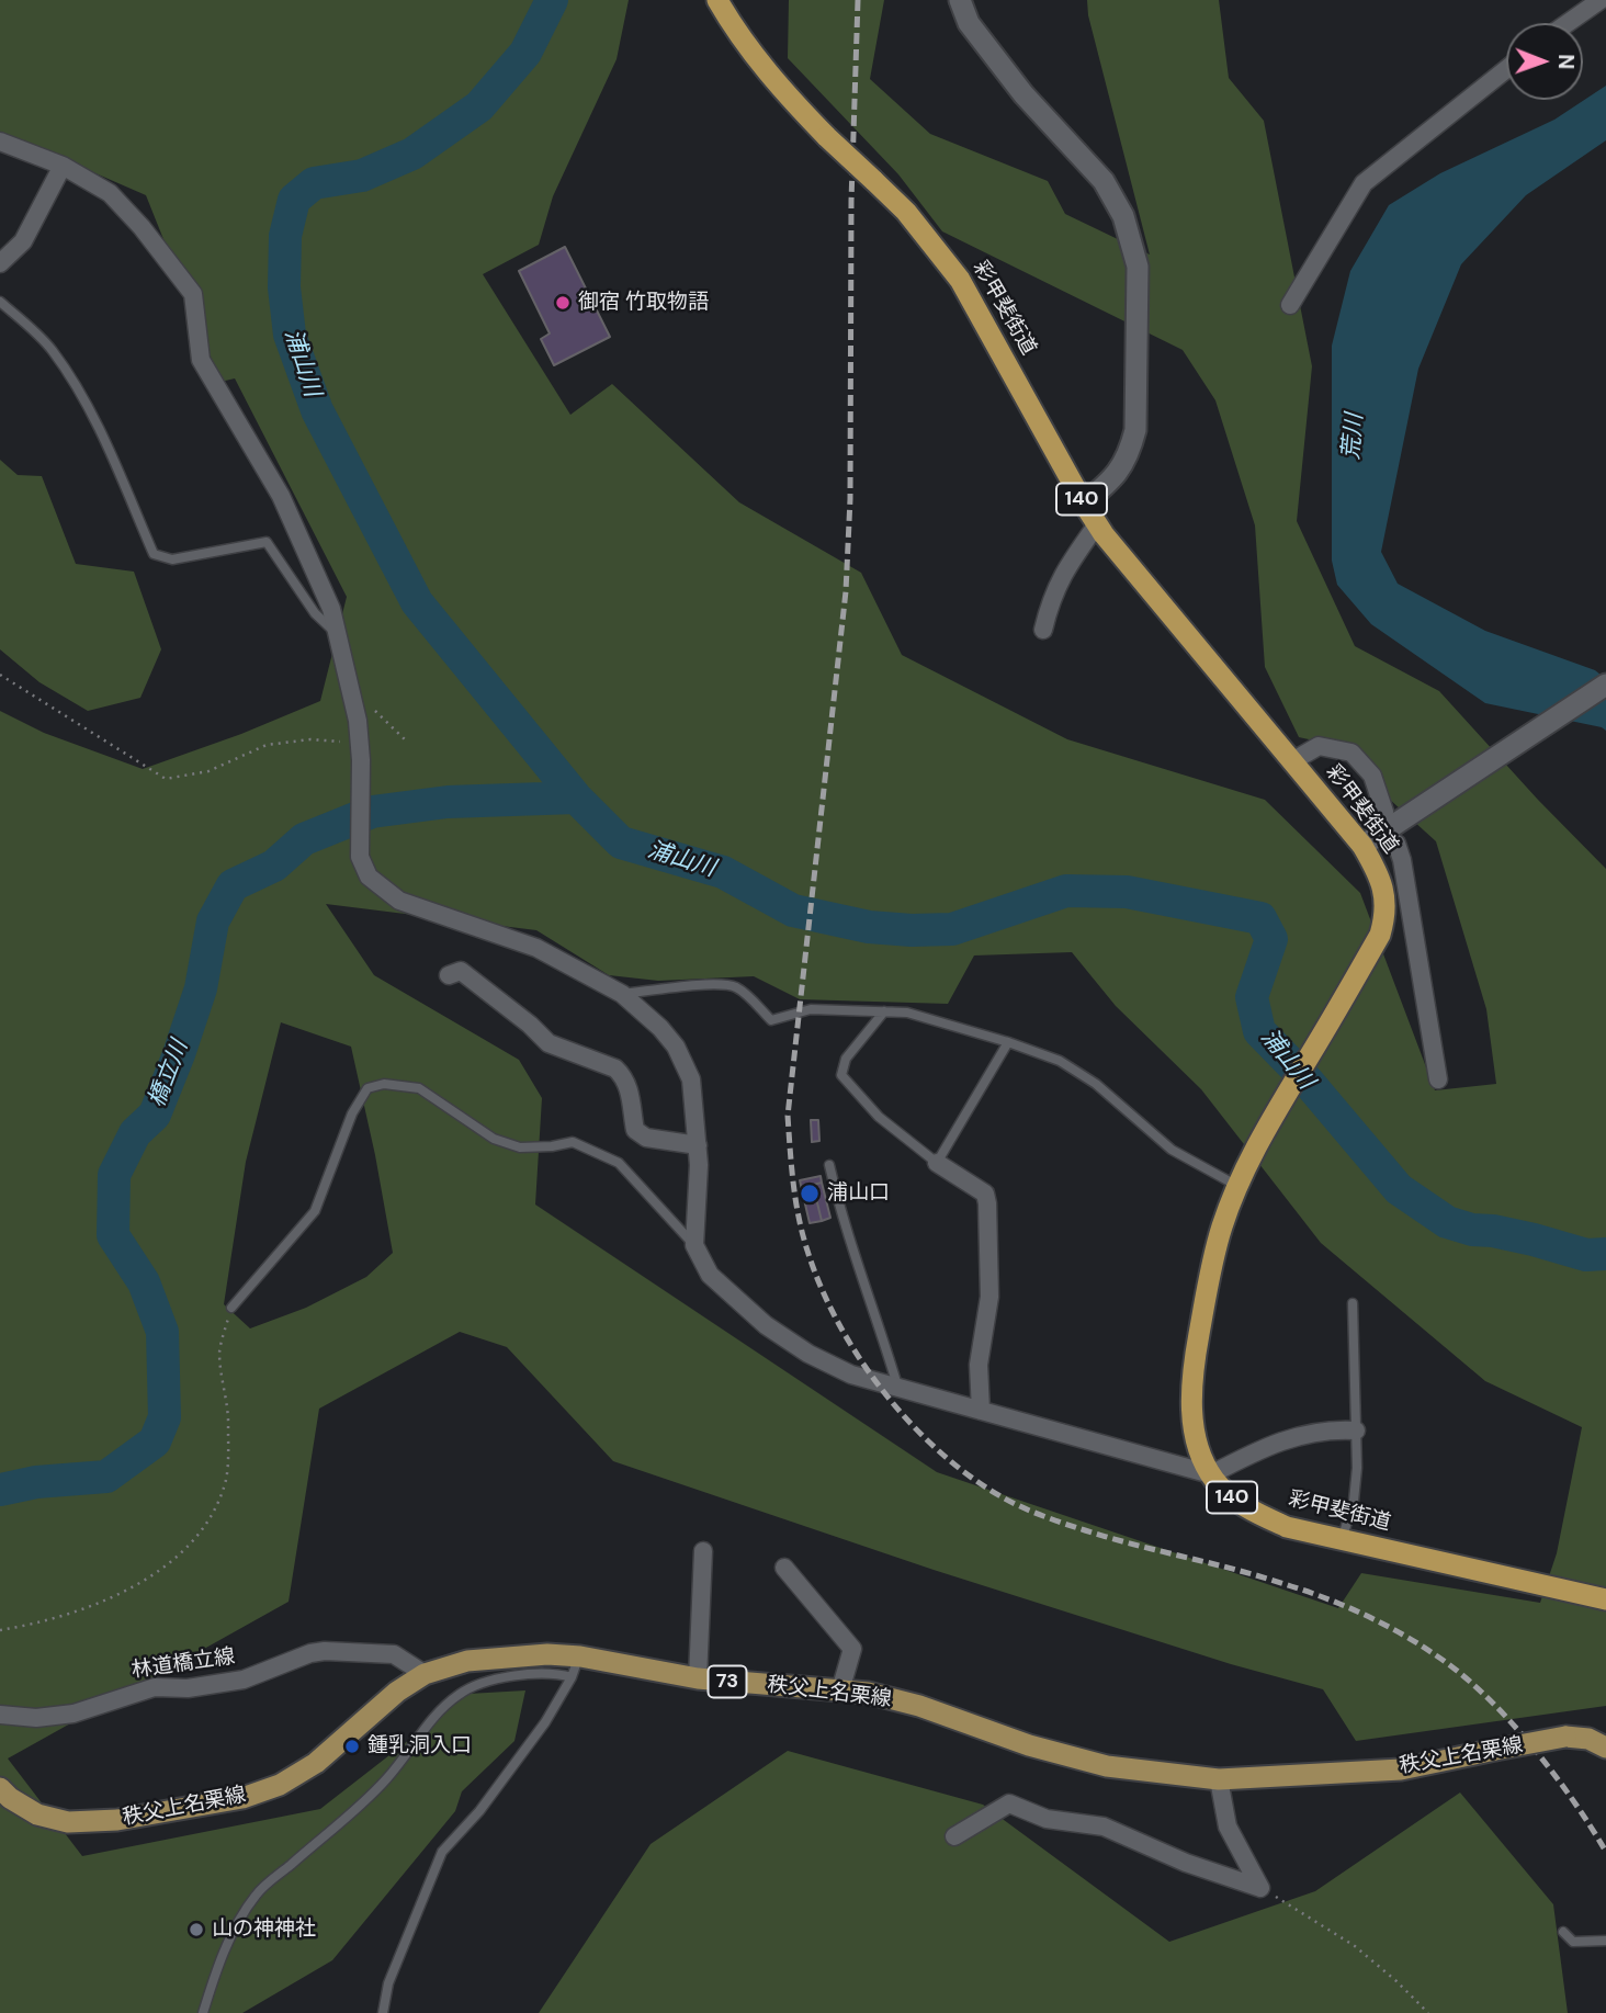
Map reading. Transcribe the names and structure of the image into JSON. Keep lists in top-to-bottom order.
{
  "streets": {
    "highway": ["彩甲斐街道", "140"],
    "main road": ["73", "秩父上名栗線"],
    "street": ["林道橋立線"]
  },
  "crossings": [
    ["林道橋立線", "秩父上名栗線"]
  ],
  "water": ["浦山川", "荒川", "橋立川"],
  "places": [
    "御宿 竹取物語",
    "浦山口",
    "鍾乳洞入口",
    "山の神神社"
  ],
  "north": "right"
}
